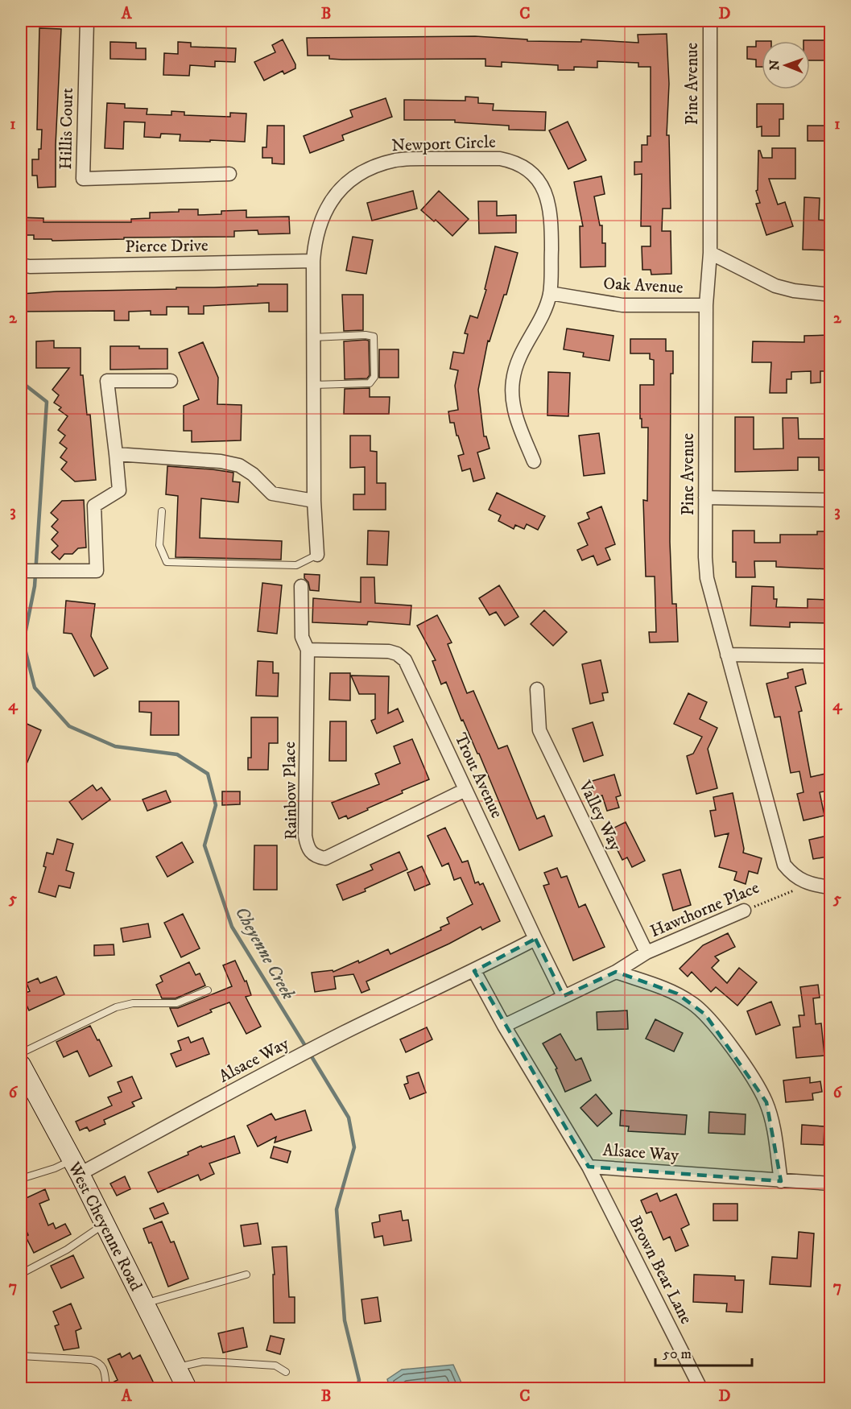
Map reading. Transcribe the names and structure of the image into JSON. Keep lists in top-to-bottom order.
{
  "streets": {
    "main road": ["West Cheyenne Road"],
    "street": [
      "Pine Avenue",
      "Hillis Court",
      "Newport Circle",
      "Pierce Drive",
      "Oak Avenue",
      "Trout Avenue",
      "Rainbow Place",
      "Valley Way",
      "Hawthorne Place",
      "Alsace Way",
      "Brown Bear Lane"
    ]
  },
  "crossings": [
    ["Pine Avenue", "Oak Avenue"],
    ["Pine Avenue", "Hawthorne Place"],
    ["Newport Circle", "Pierce Drive"],
    ["Newport Circle", "Oak Avenue"],
    ["Trout Avenue", "Rainbow Place"],
    ["Trout Avenue", "Hawthorne Place"],
    ["Trout Avenue", "Alsace Way"],
    ["Valley Way", "Hawthorne Place"],
    ["Hawthorne Place", "Alsace Way"],
    ["Alsace Way", "West Cheyenne Road"],
    ["Alsace Way", "Brown Bear Lane"]
  ],
  "water": ["Cheyenne Creek"],
  "scale_bar": "50 m",
  "north": "left",
  "grid": {
    "columns": [
      "A",
      "B",
      "C",
      "D"
    ],
    "rows": [
      "1",
      "2",
      "3",
      "4",
      "5",
      "6",
      "7"
    ]
  }
}
